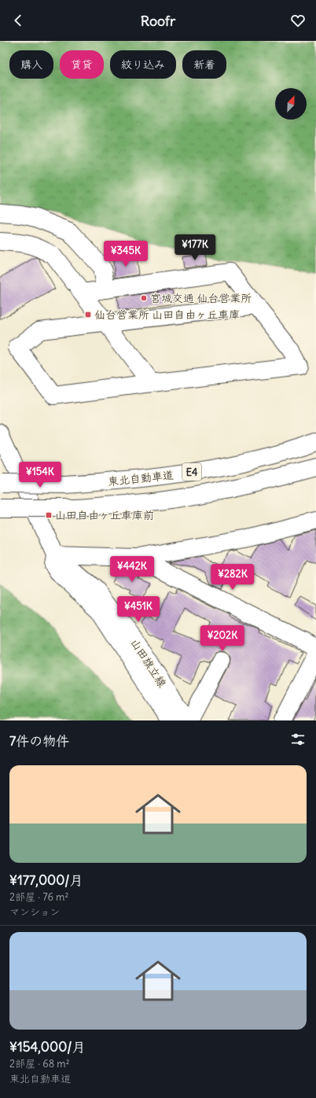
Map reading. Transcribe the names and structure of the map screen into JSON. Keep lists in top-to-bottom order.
{
  "streets": {
    "main road": ["E4", "東北自動車道", "山田旗立線"]
  },
  "places": {
    "other": ["宮城交通 仙台営業所"],
    "transit": ["仙台営業所 山田自由ヶ丘車庫", "山田自由ヶ丘車庫前"]
  },
  "north": "top right",
  "page": {
    "header": "Roofr",
    "chip": [
      "購入",
      "賃貸",
      "絞り込み",
      "新着"
    ],
    "price": [
      "¥177K",
      "¥345K",
      "¥154K",
      "¥442K",
      "¥282K",
      "¥451K",
      "¥202K"
    ],
    "heading": "7件の物件",
    "list": [
      {
        "name": "¥177,000/月",
        "note": "2部屋 · 76 m² · マンション"
      },
      {
        "name": "¥154,000/月",
        "note": "2部屋 · 68 m² · 東北自動車道"
      }
    ]
  }
}
